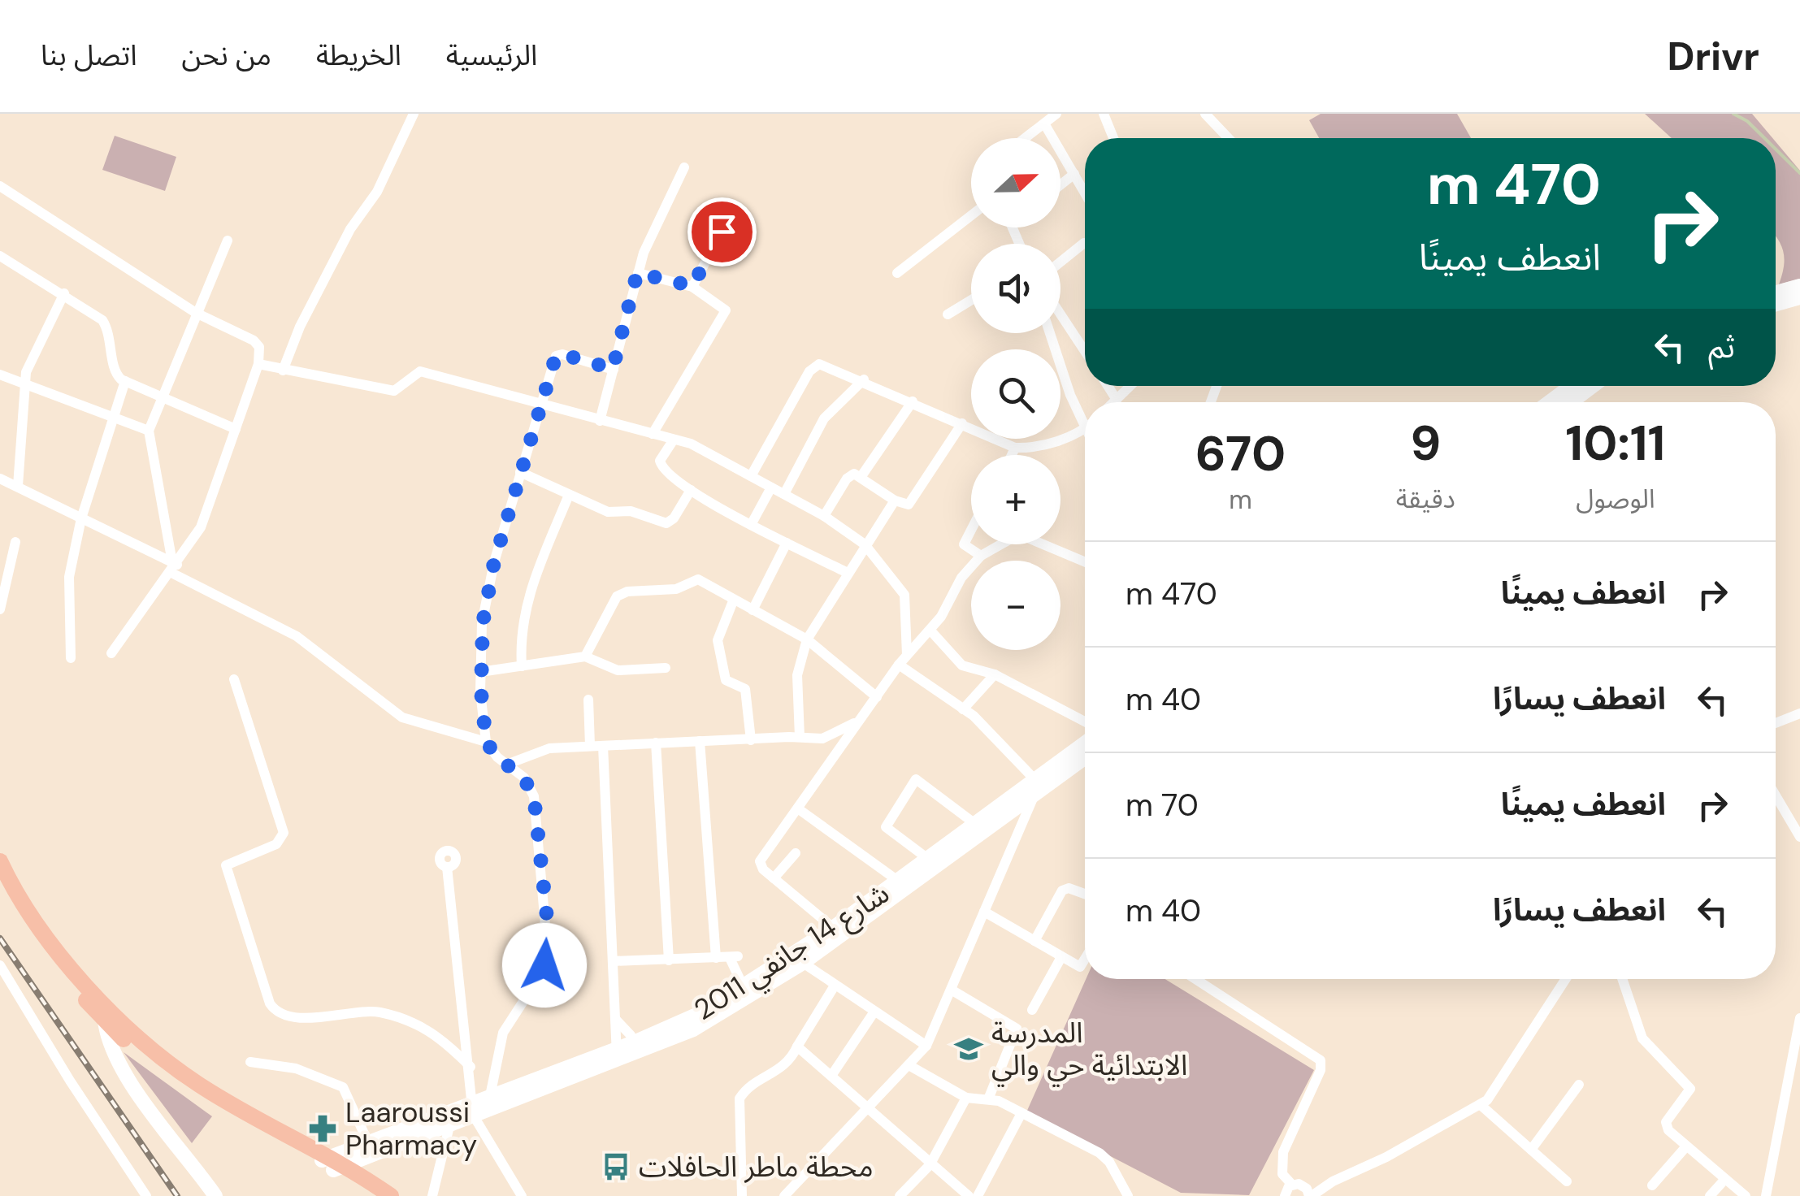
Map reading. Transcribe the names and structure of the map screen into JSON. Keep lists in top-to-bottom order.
{
  "streets": {
    "main road": ["شارع 14 جانفي 2011"]
  },
  "places": {
    "school or university": ["المدرسة الابتدائية حي والي"],
    "pharmacy": ["Laaroussi Pharmacy"],
    "bus stop": ["محطة ماطر الحافلات"]
  },
  "north": "right",
  "page": {
    "header": "Drivr",
    "nav": [
      "الرئيسية",
      "الخريطة",
      "من نحن",
      "اتصل بنا"
    ],
    "map_buttons": ["+", "−"],
    "turn": ["470 m", "انعطف يمينًا"],
    "then": "ثم",
    "eta": [
      "10:11",
      "الوصول",
      "9",
      "دقيقة",
      "670",
      "m"
    ],
    "list": [
      {
        "name": "انعطف يمينًا",
        "value": "470 m"
      },
      {
        "name": "انعطف يسارًا",
        "value": "40 m"
      },
      {
        "name": "انعطف يمينًا",
        "value": "70 m"
      },
      {
        "name": "انعطف يسارًا",
        "value": "40 m"
      }
    ]
  }
}
